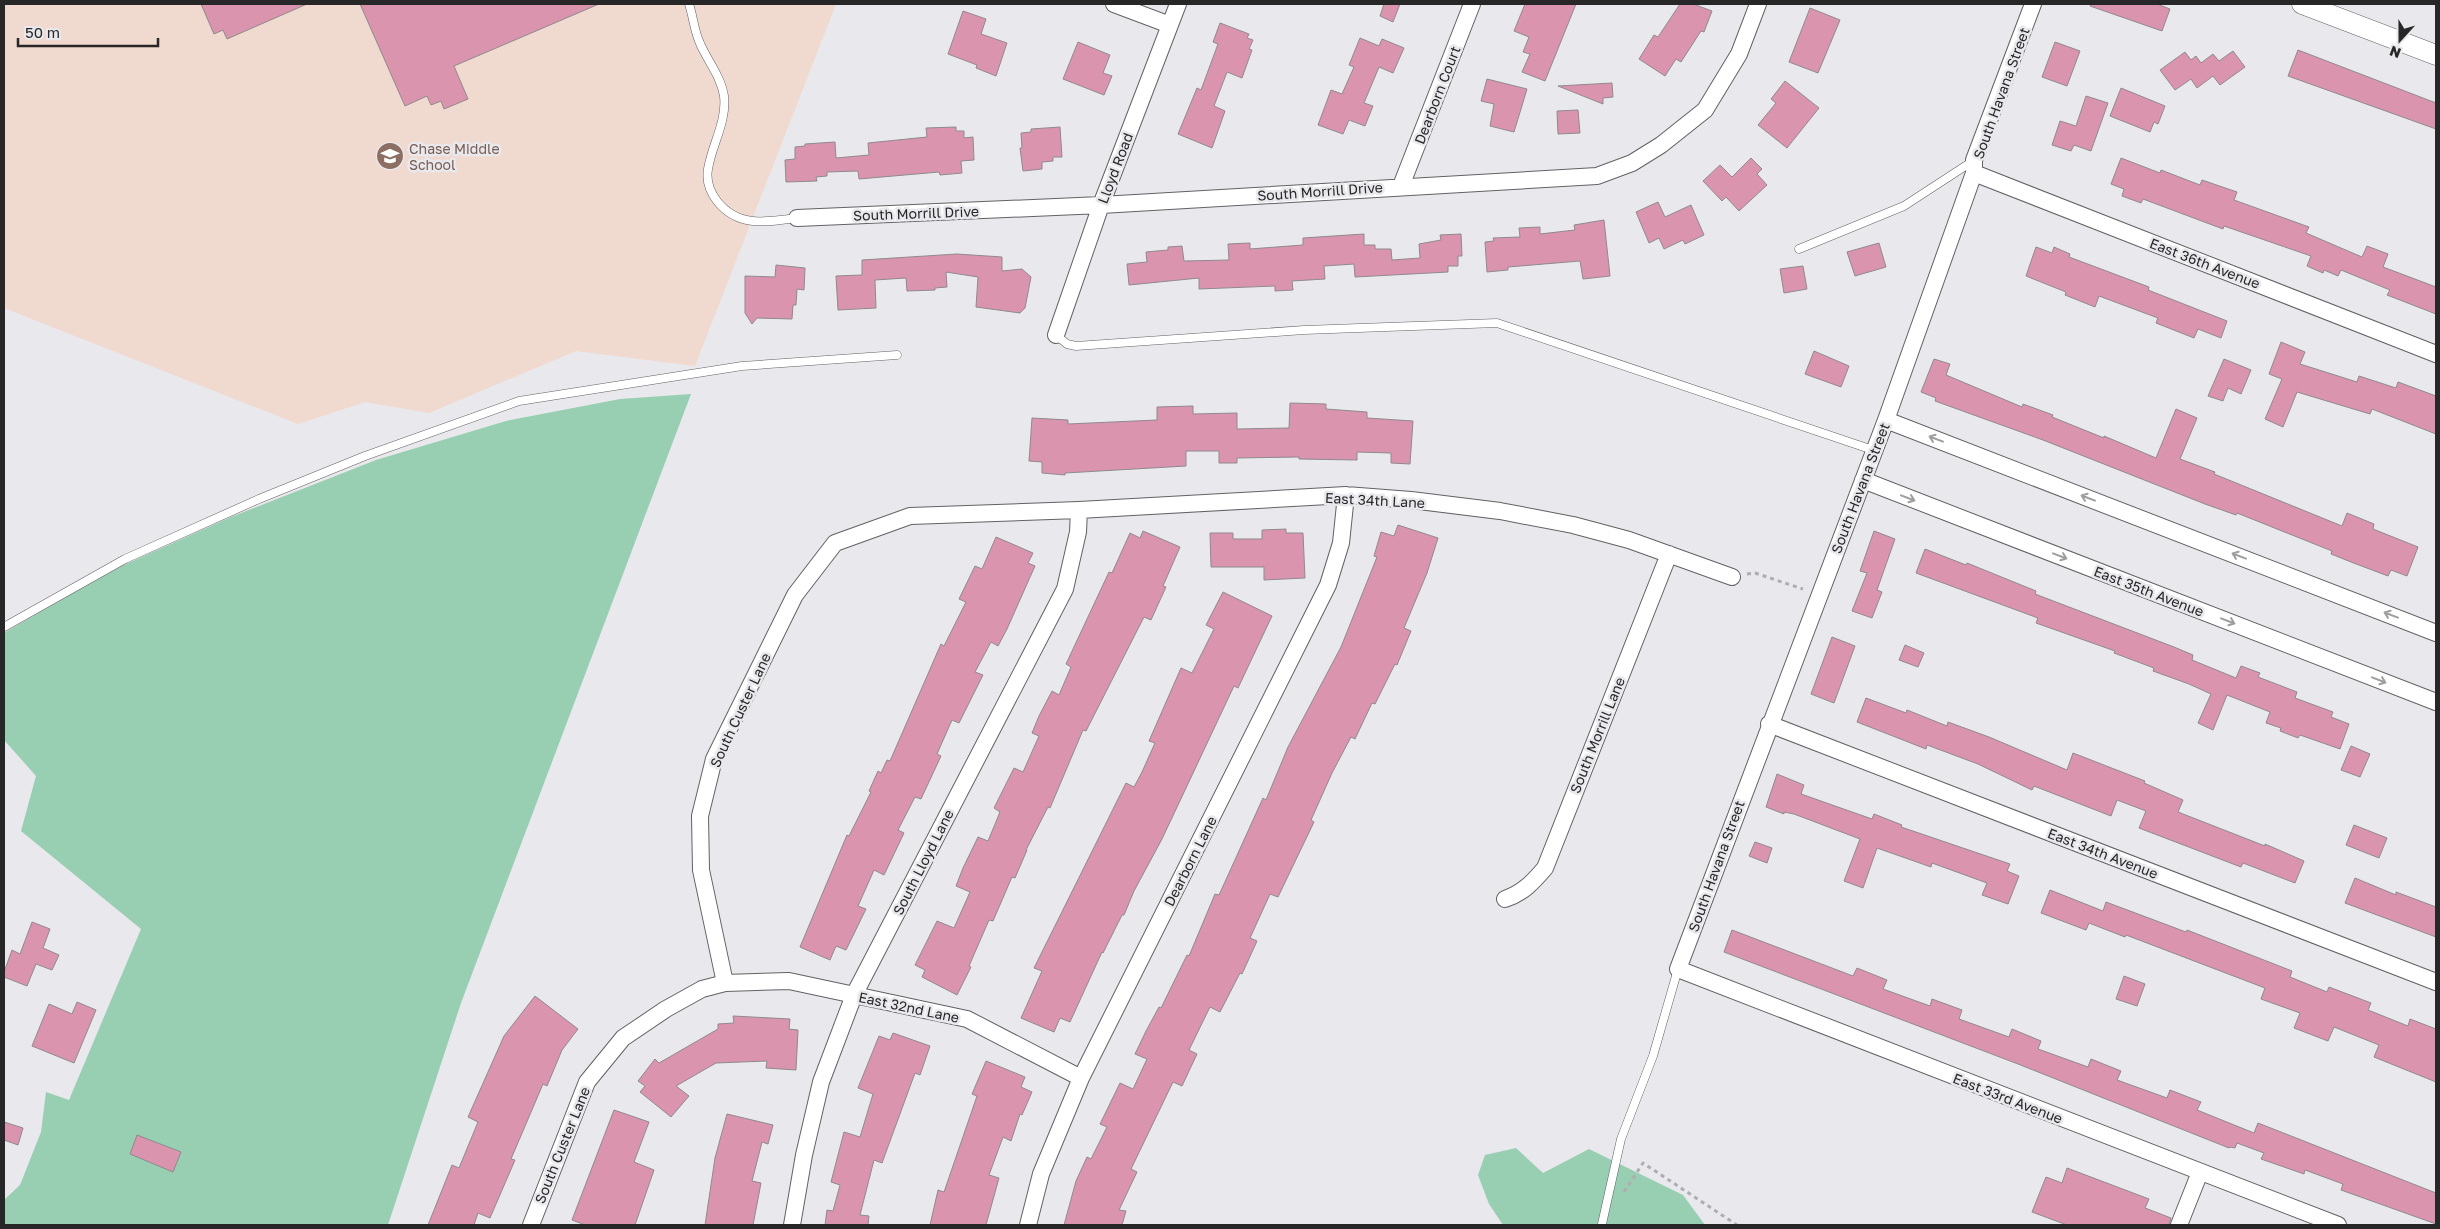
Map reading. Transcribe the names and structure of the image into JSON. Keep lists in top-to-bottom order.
{
  "streets": {
    "street": [
      "South Havana Street",
      "Dearborn Court",
      "Lloyd Road",
      "South Morrill Drive",
      "East 36th Avenue",
      "East 34th Lane",
      "East 35th Avenue",
      "South Custer Lane",
      "South Morrill Lane",
      "East 34th Avenue",
      "Dearborn Lane",
      "South Lloyd Lane",
      "East 32nd Lane",
      "East 33rd Avenue"
    ]
  },
  "crossings": [
    ["South Havana Street", "East 36th Avenue"],
    ["South Havana Street", "East 35th Avenue"],
    ["South Havana Street", "East 34th Avenue"],
    ["South Havana Street", "East 33rd Avenue"],
    ["Dearborn Court", "South Morrill Drive"],
    ["Lloyd Road", "South Morrill Drive"],
    ["East 34th Lane", "South Custer Lane"],
    ["East 34th Lane", "South Morrill Lane"],
    ["East 34th Lane", "Dearborn Lane"],
    ["East 34th Lane", "South Lloyd Lane"],
    ["South Custer Lane", "East 32nd Lane"],
    ["Dearborn Lane", "East 32nd Lane"],
    ["South Lloyd Lane", "East 32nd Lane"]
  ],
  "places": {
    "school or university": ["Chase Middle School"]
  },
  "scale_bar": "50 m",
  "north": "bottom"
}
